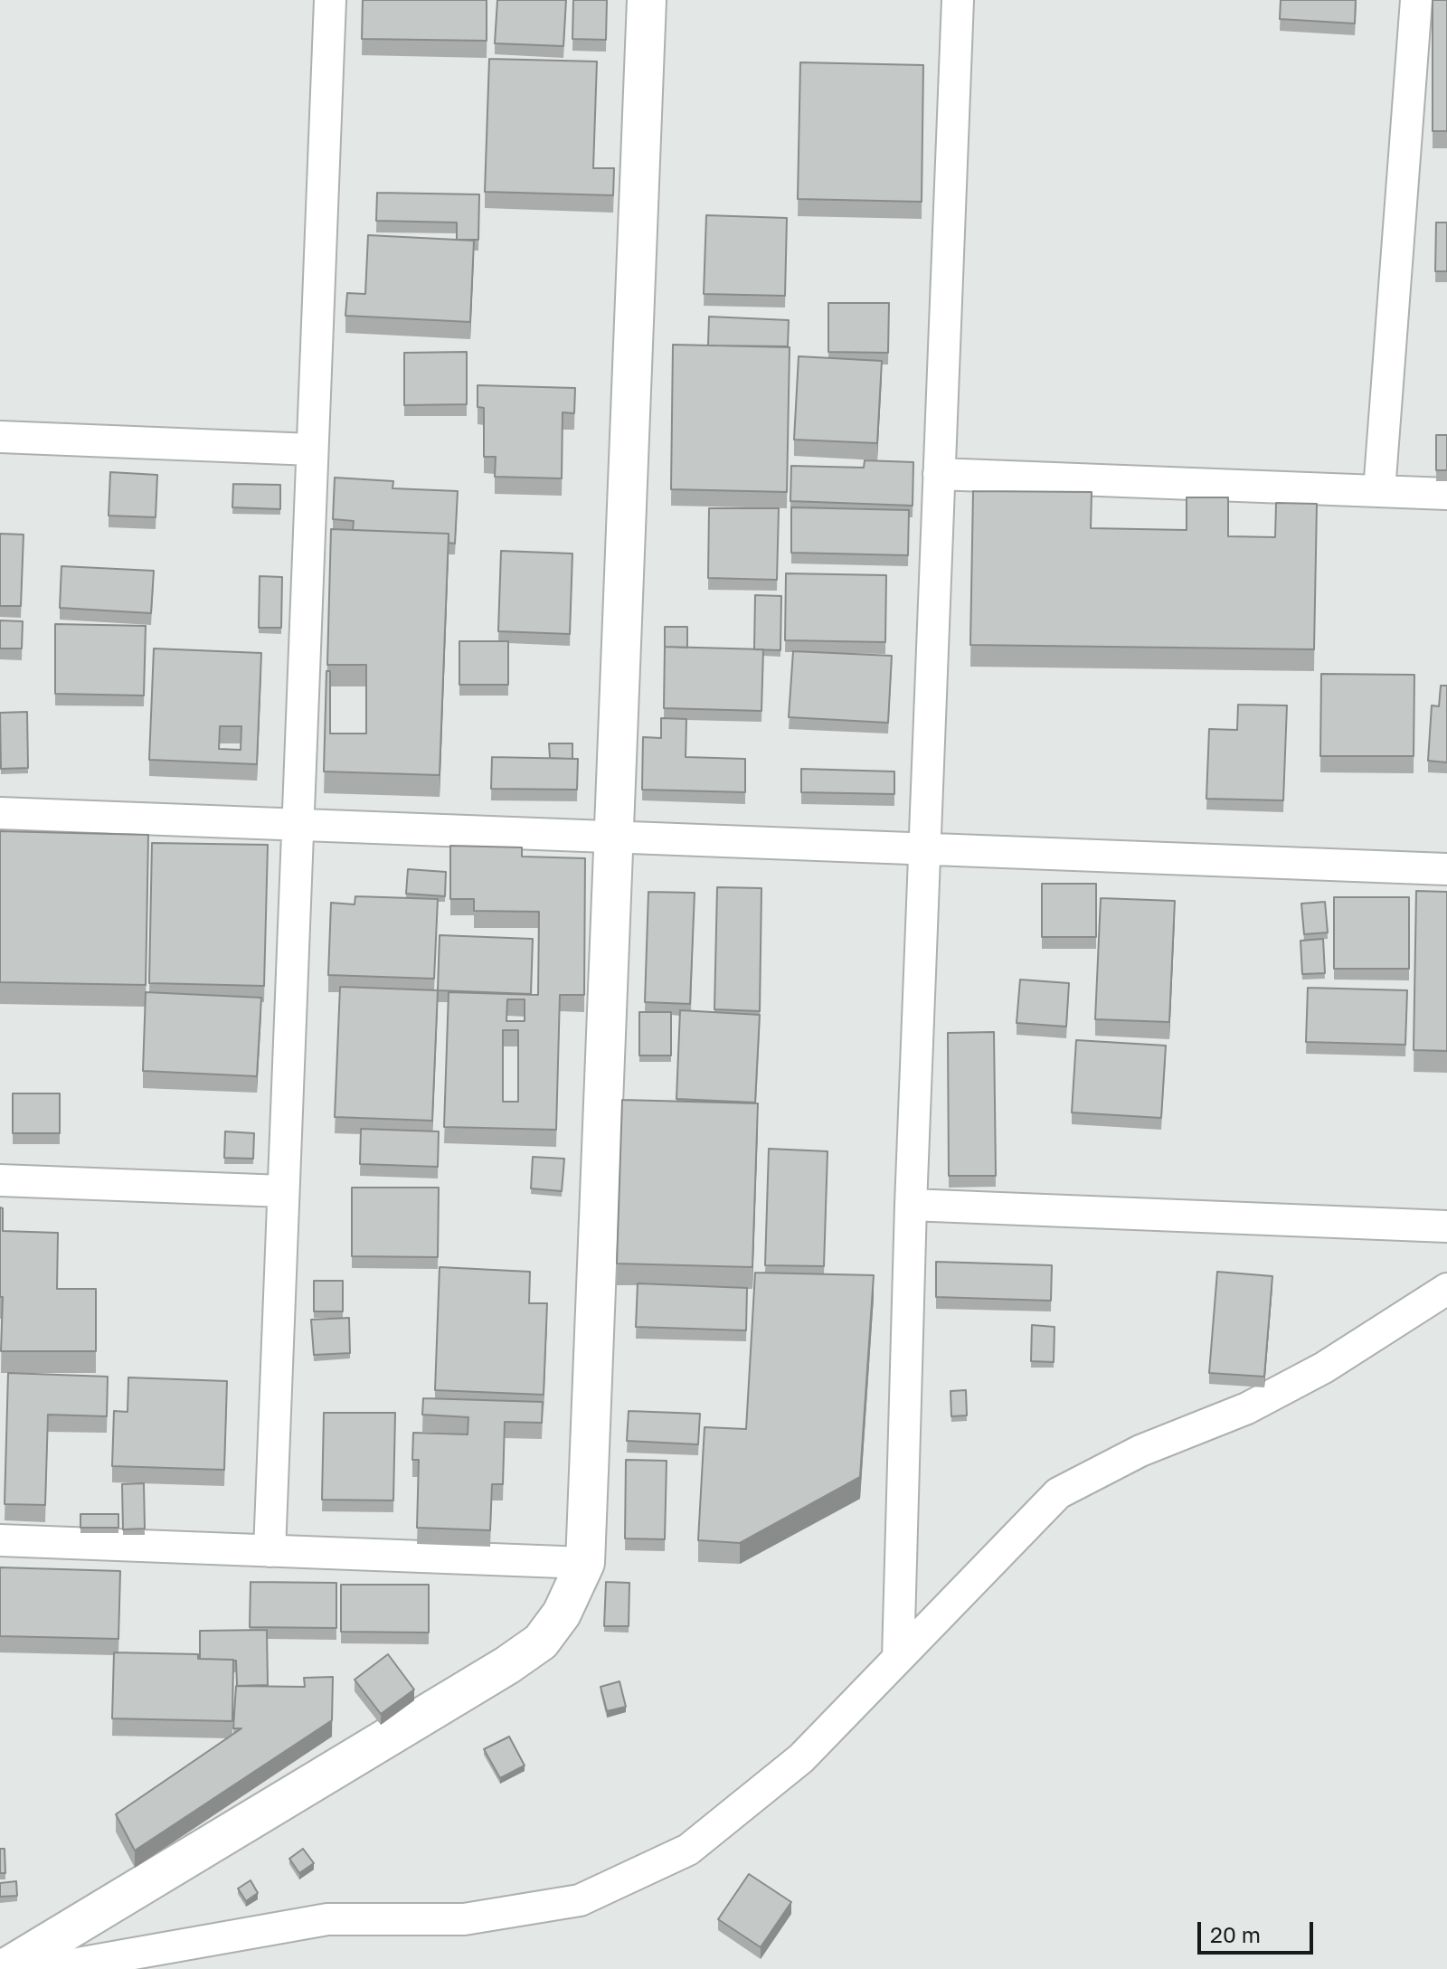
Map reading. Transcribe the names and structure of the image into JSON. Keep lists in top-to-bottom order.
{
  "scale_bar": "20 m"
}
